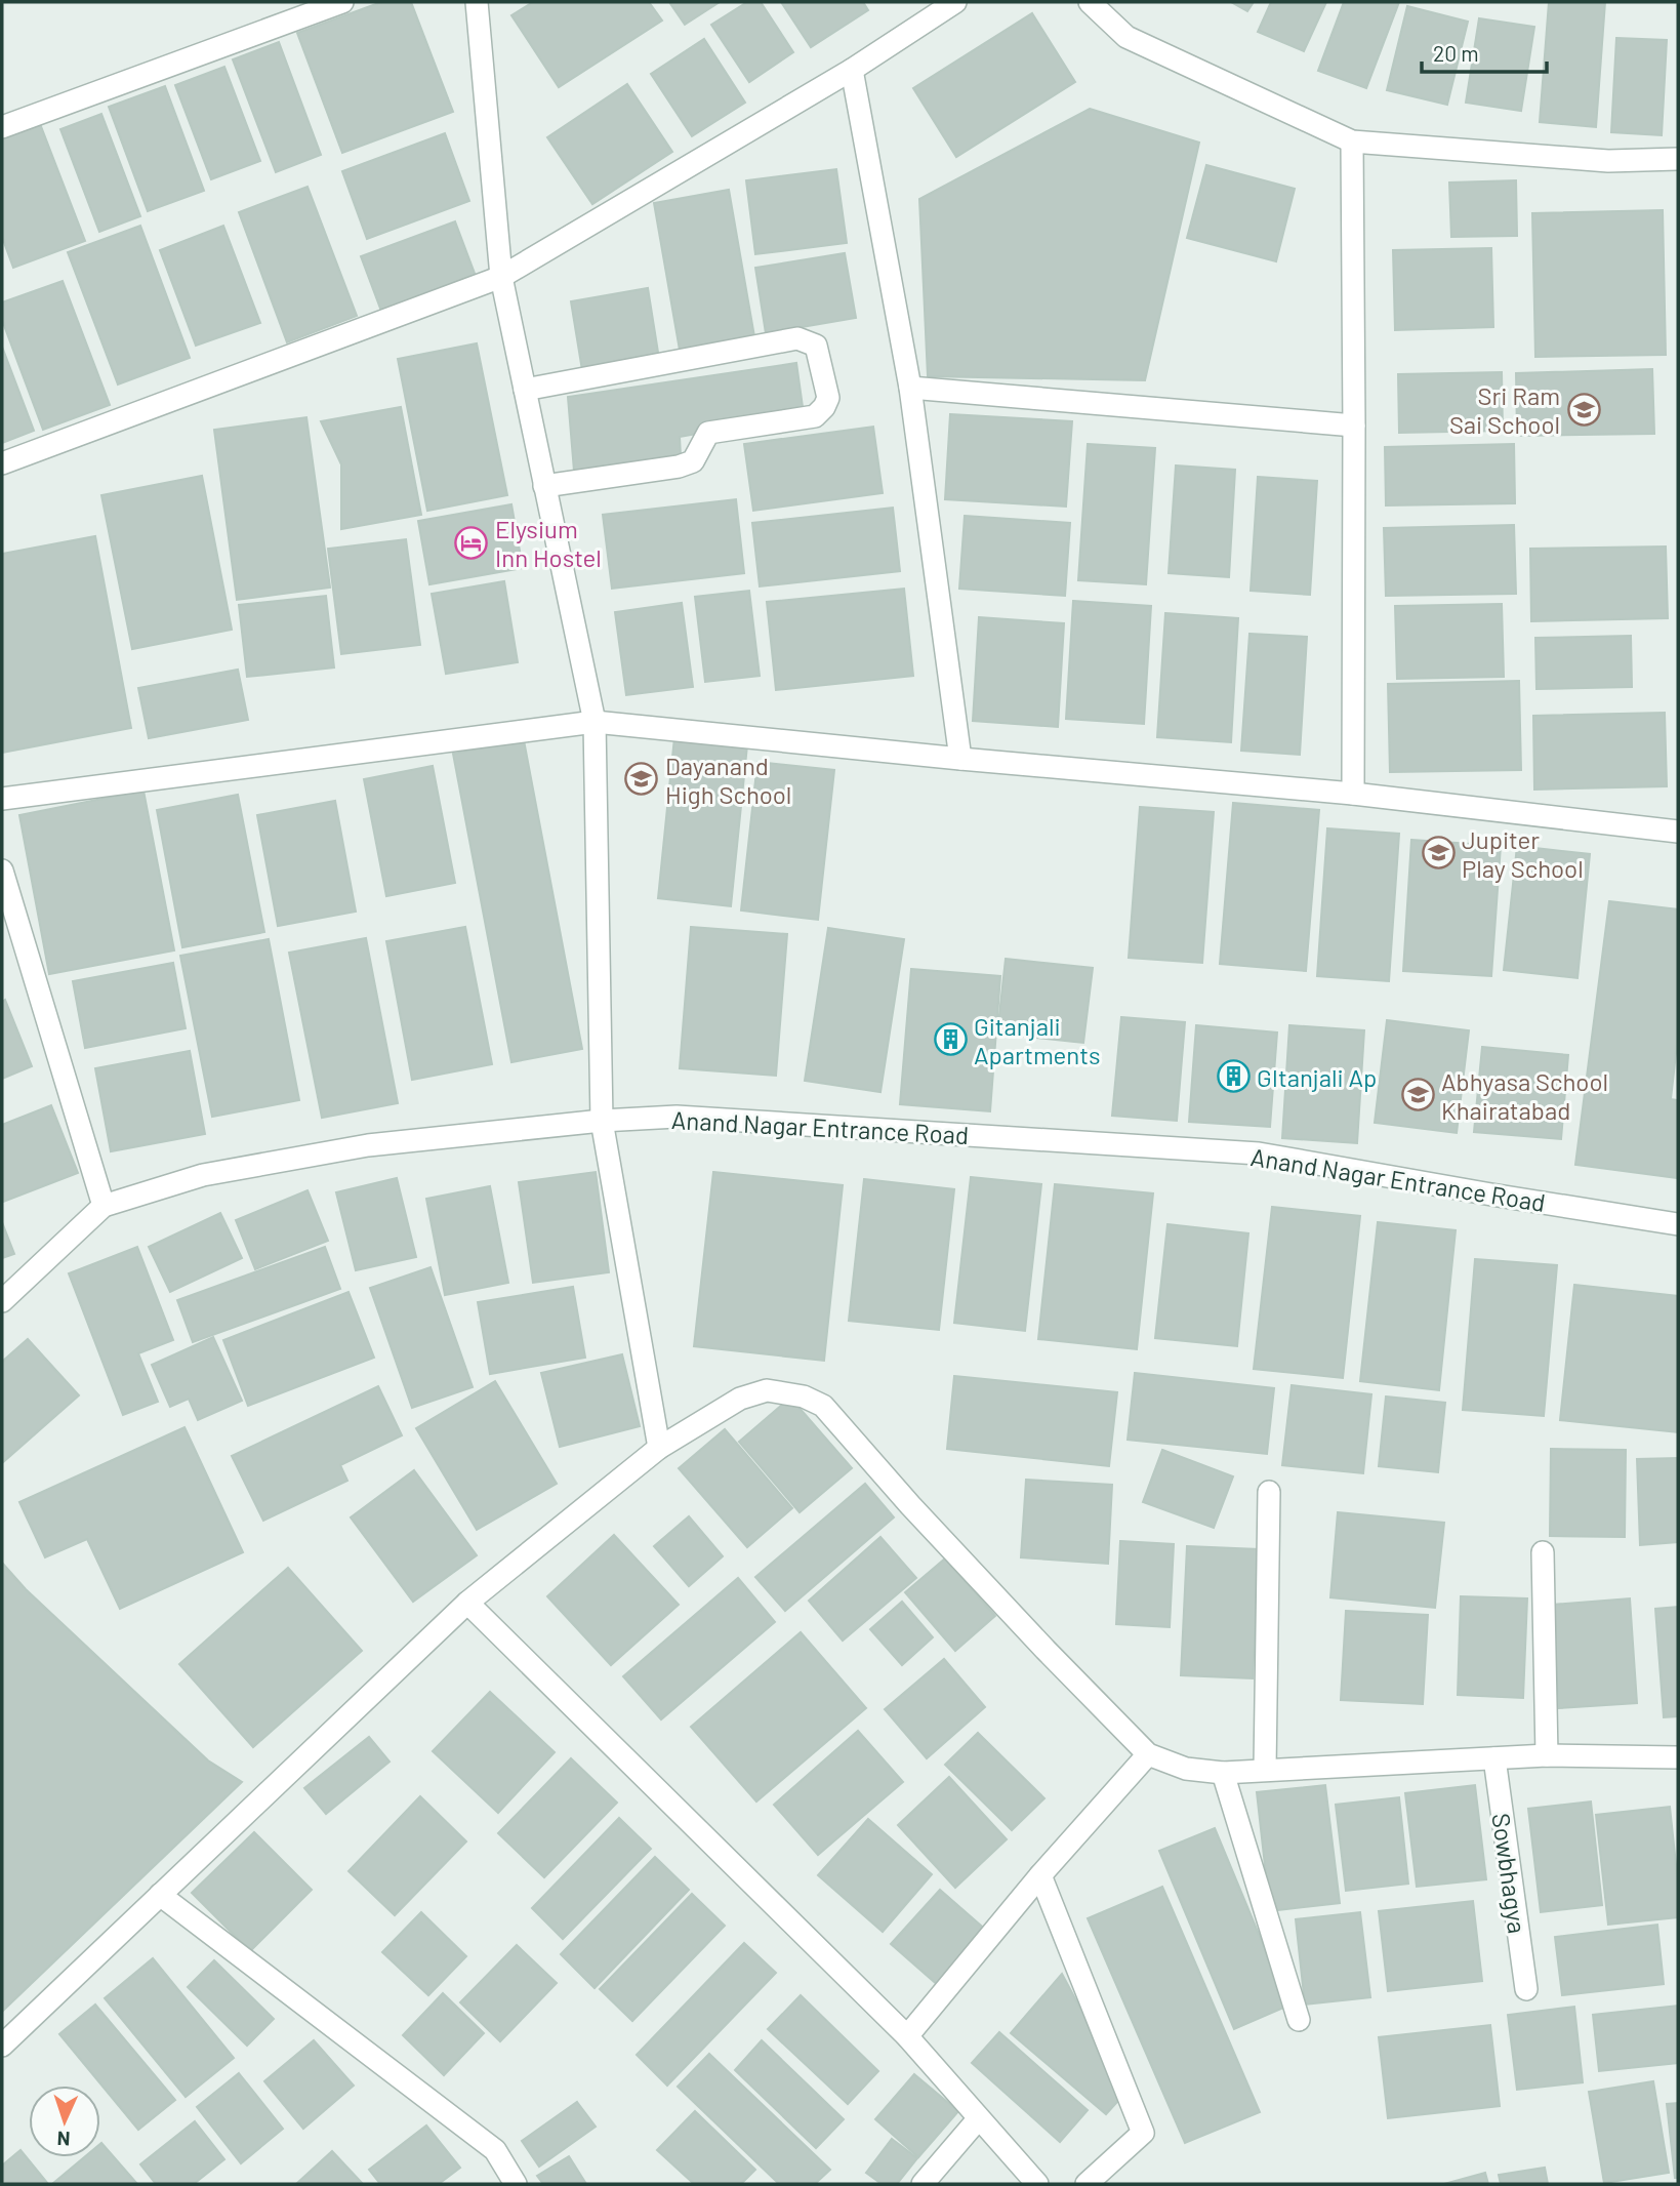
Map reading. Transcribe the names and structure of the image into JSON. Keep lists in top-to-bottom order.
{
  "streets": {
    "street": ["Anand Nagar Entrance Road", "Sowbhagya"]
  },
  "places": {
    "school or university": [
      "Sri Ram Sai School",
      "Dayanand High School",
      "Jupiter Play School",
      "Abhyasa School Khairatabad"
    ],
    "hotel": ["Elysium Inn Hostel"],
    "building": ["Gitanjali Apartments", "GItanjali Ap"]
  },
  "scale_bar": "20 m",
  "north": "bottom"
}
